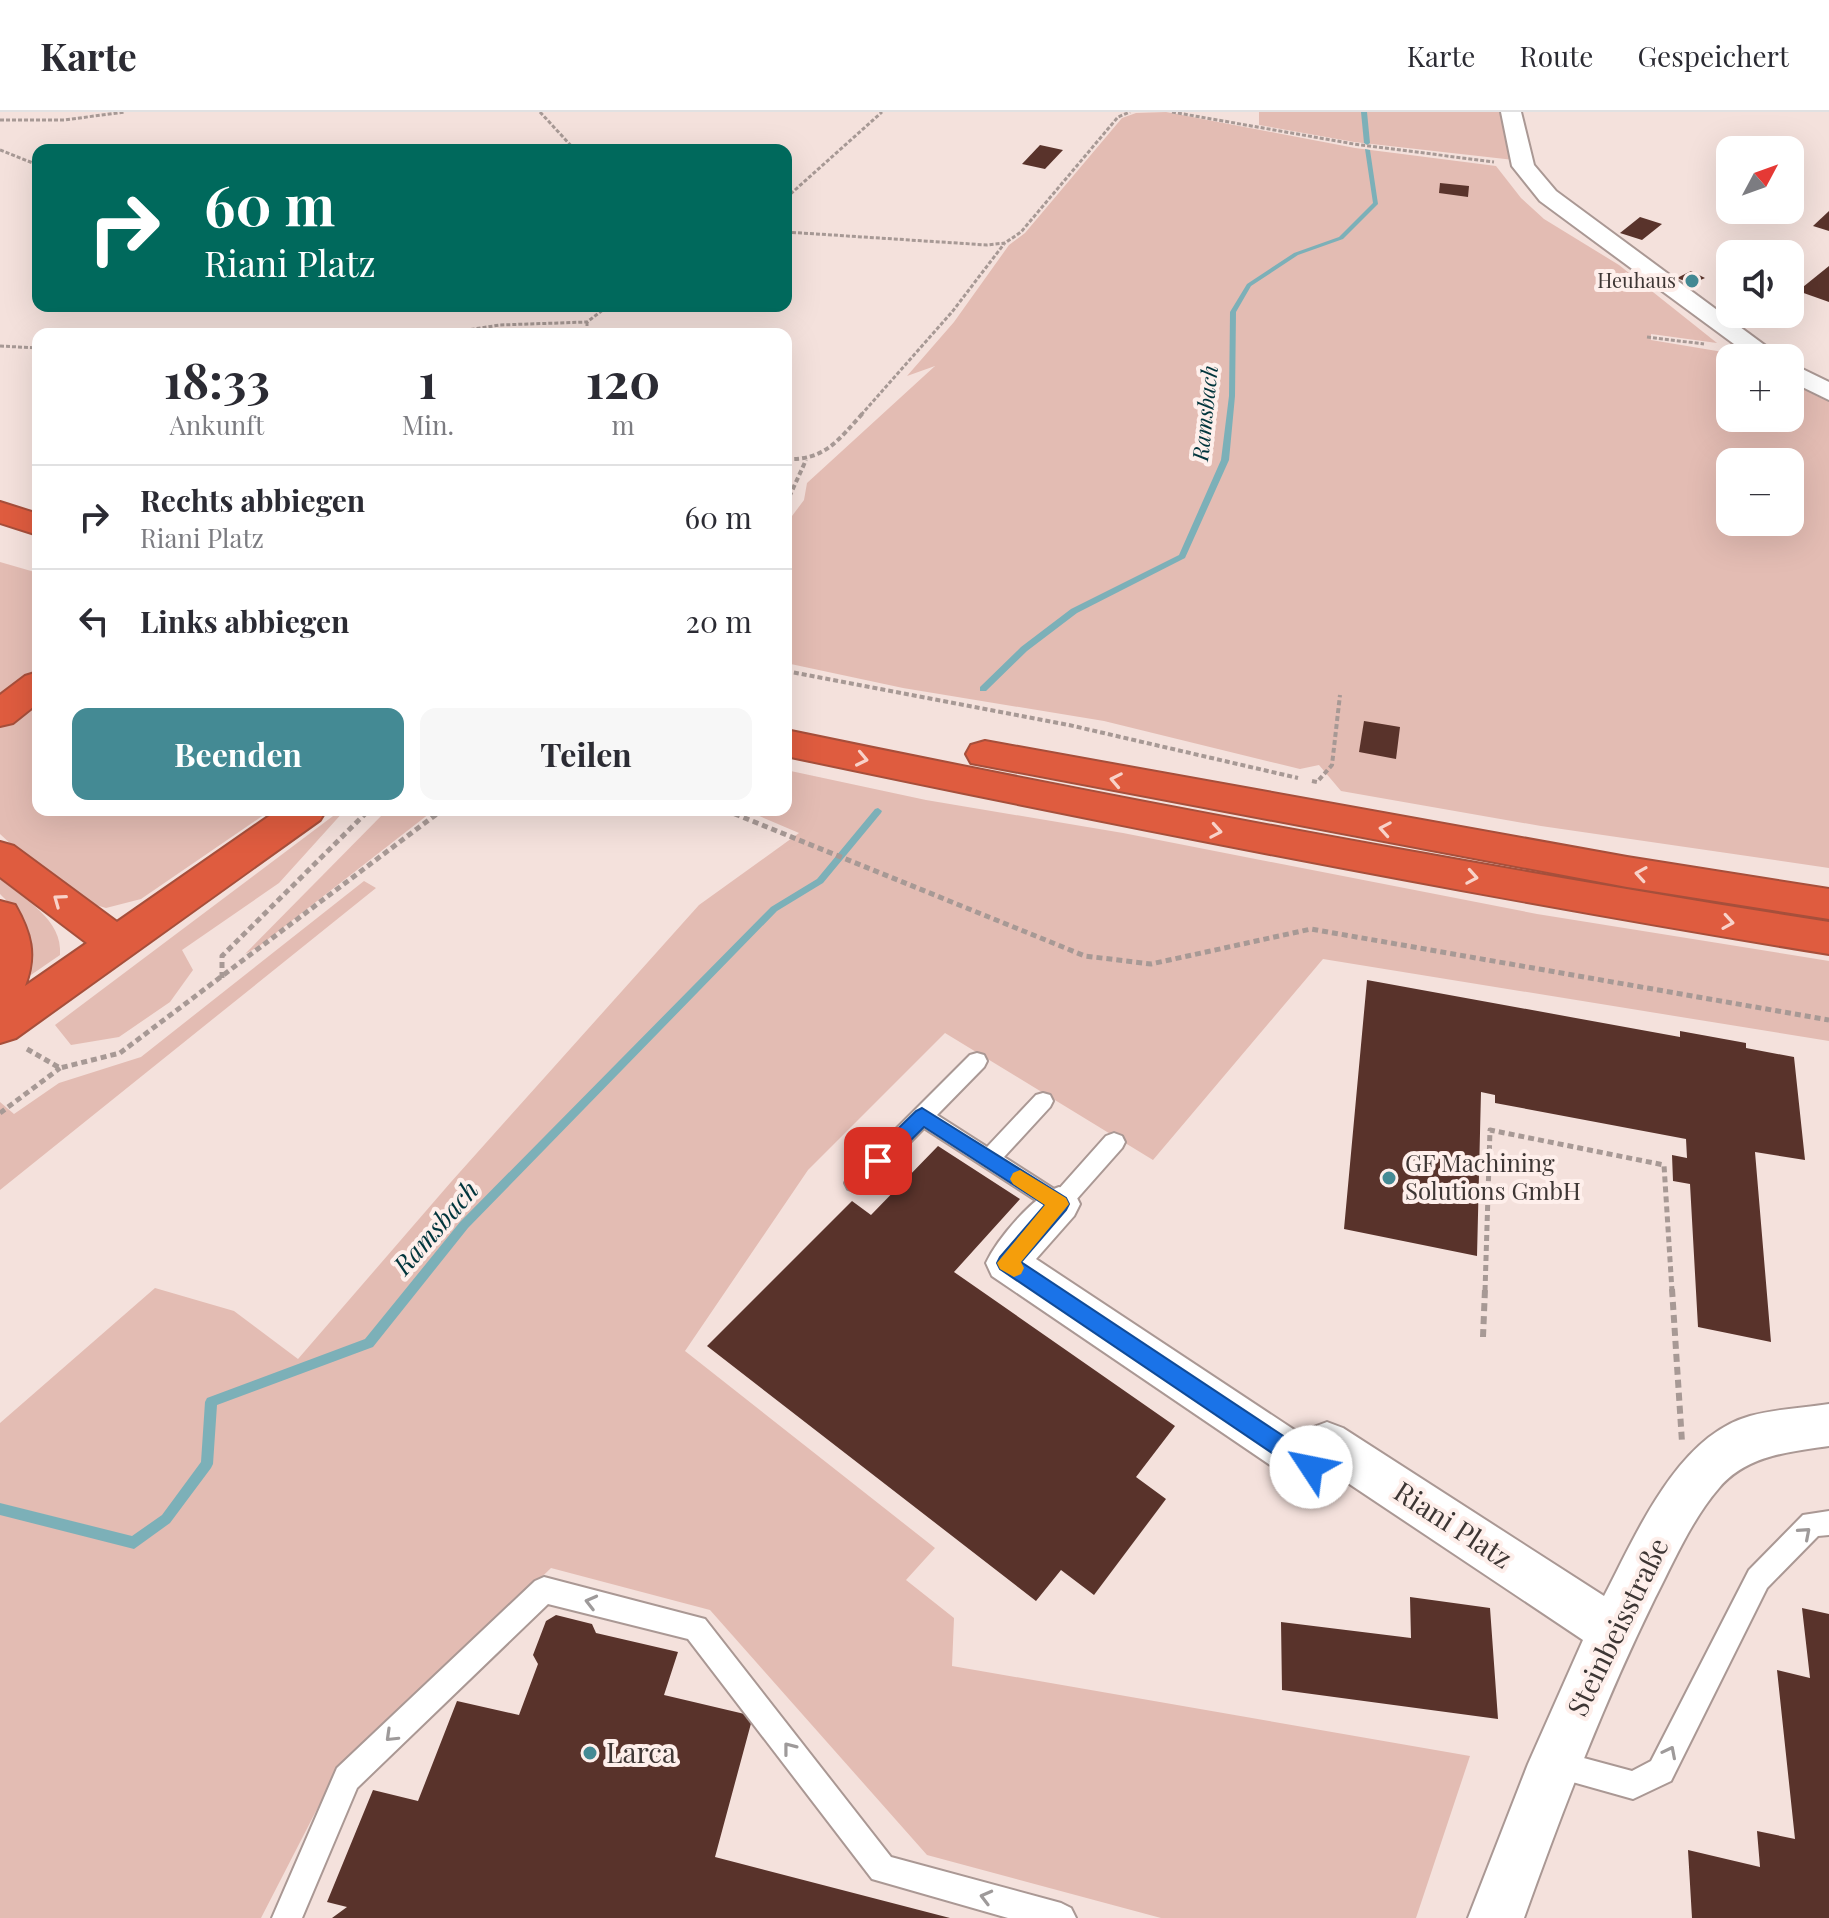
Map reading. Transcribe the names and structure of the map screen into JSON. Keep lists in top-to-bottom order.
{
  "streets": {
    "street": ["Riani Platz", "Steinbeisstraße"]
  },
  "crossings": [
    ["Riani Platz", "Steinbeisstraße"]
  ],
  "water": ["Ramsbach"],
  "places": ["Heuhaus", "GF Machining Solutions GmbH", "Larca"],
  "north": "top right",
  "page": {
    "header": "Karte",
    "nav": ["Karte", "Route", "Gespeichert"],
    "map_buttons": ["+", "−"],
    "turn": ["60 m", "Riani Platz"],
    "eta": [
      "18:33",
      "Ankunft",
      "1",
      "Min.",
      "120",
      "m"
    ],
    "list": [
      {
        "name": "Rechts abbiegen",
        "note": "Riani Platz",
        "value": "60 m"
      },
      {
        "name": "Links abbiegen",
        "value": "20 m"
      }
    ],
    "buttons": ["Beenden", "Teilen"]
  }
}
